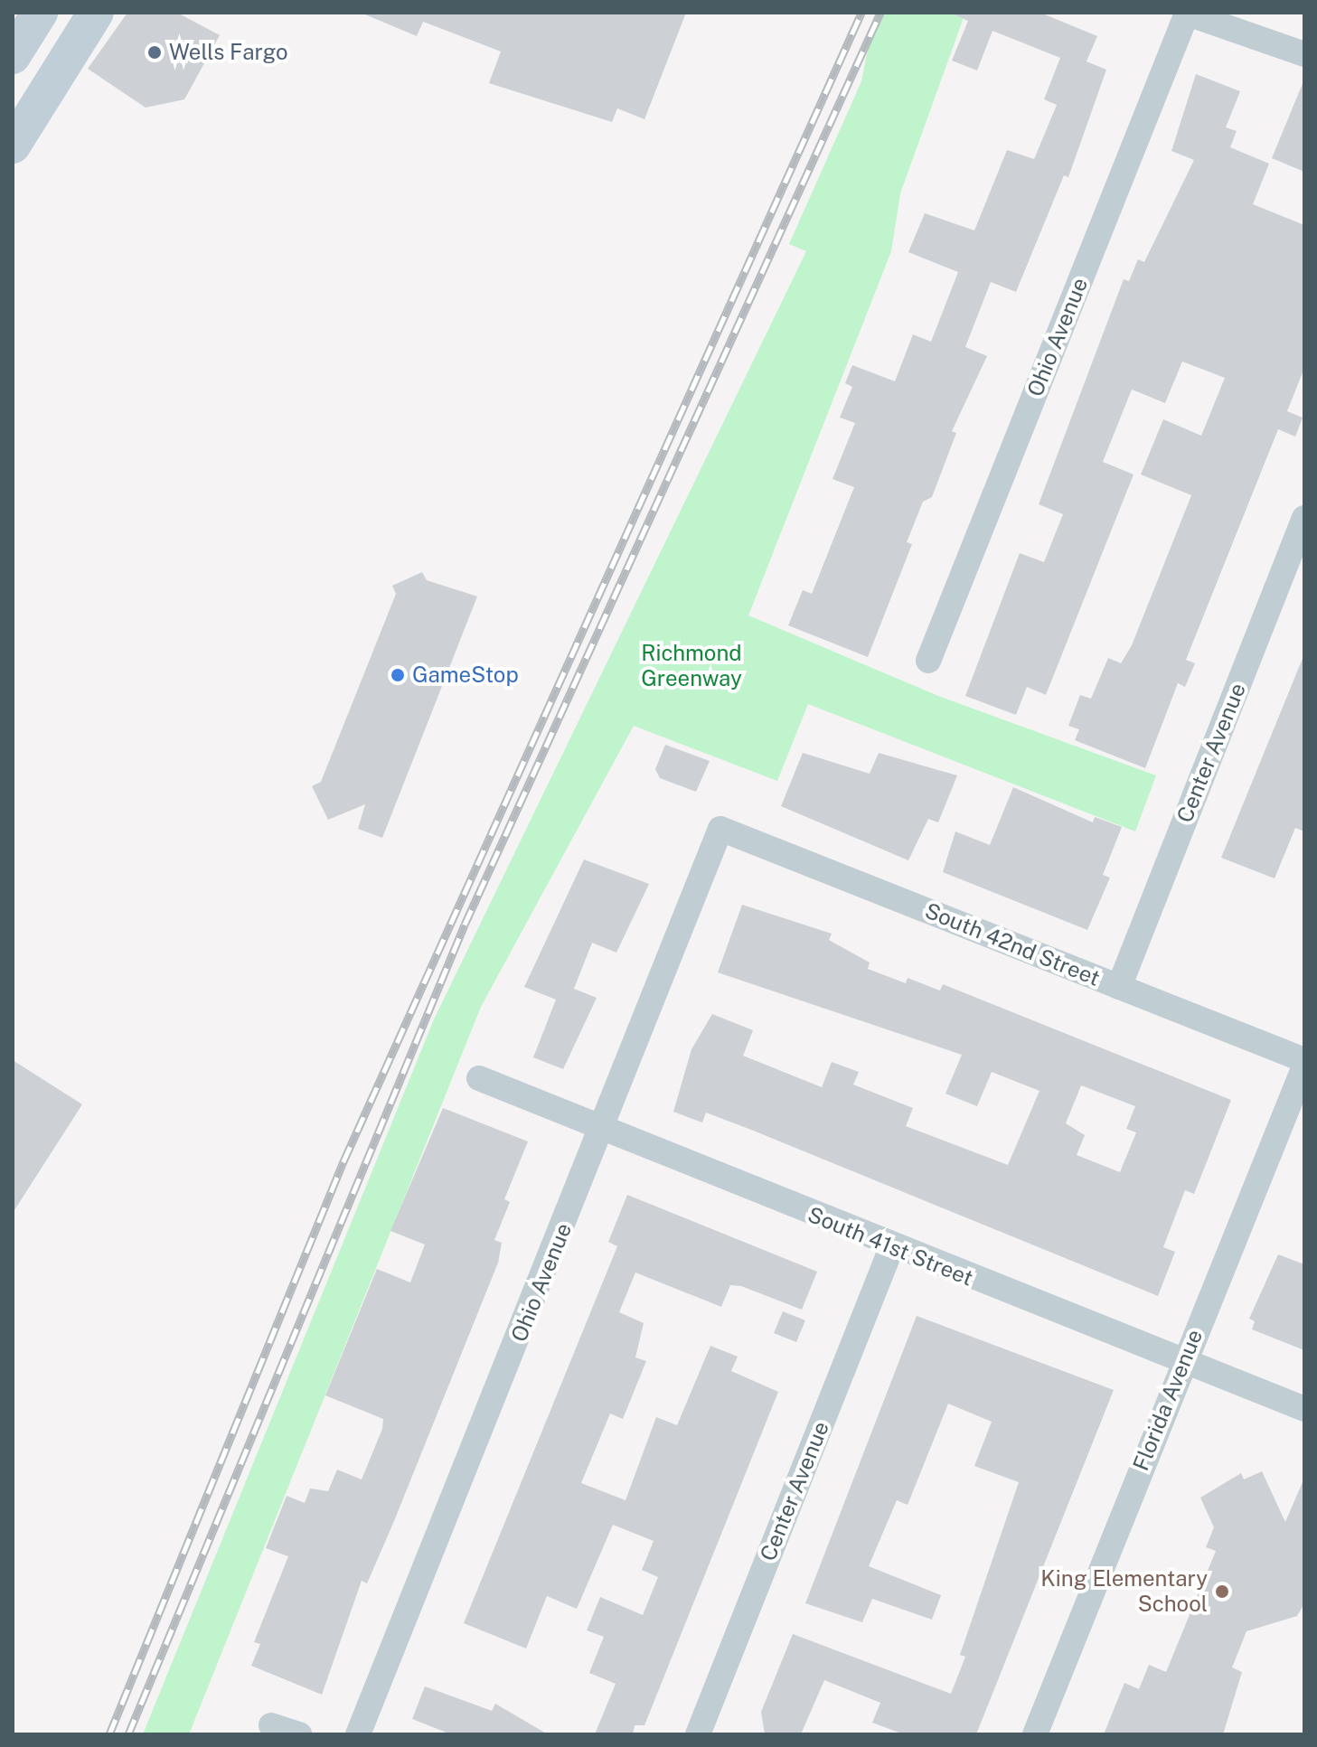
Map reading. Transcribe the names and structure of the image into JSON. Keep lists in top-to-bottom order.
{
  "streets": {
    "street": [
      "Ohio Avenue",
      "Center Avenue",
      "South 42nd Street",
      "South 41st Street",
      "Florida Avenue"
    ]
  },
  "crossings": [
    ["Ohio Avenue", "South 42nd Street"],
    ["Ohio Avenue", "South 41st Street"],
    ["Center Avenue", "South 42nd Street"],
    ["Center Avenue", "South 41st Street"],
    ["South 41st Street", "Florida Avenue"]
  ],
  "parks": ["Richmond Greenway"],
  "places": ["Wells Fargo", "GameStop", "King Elementary School"]
}
